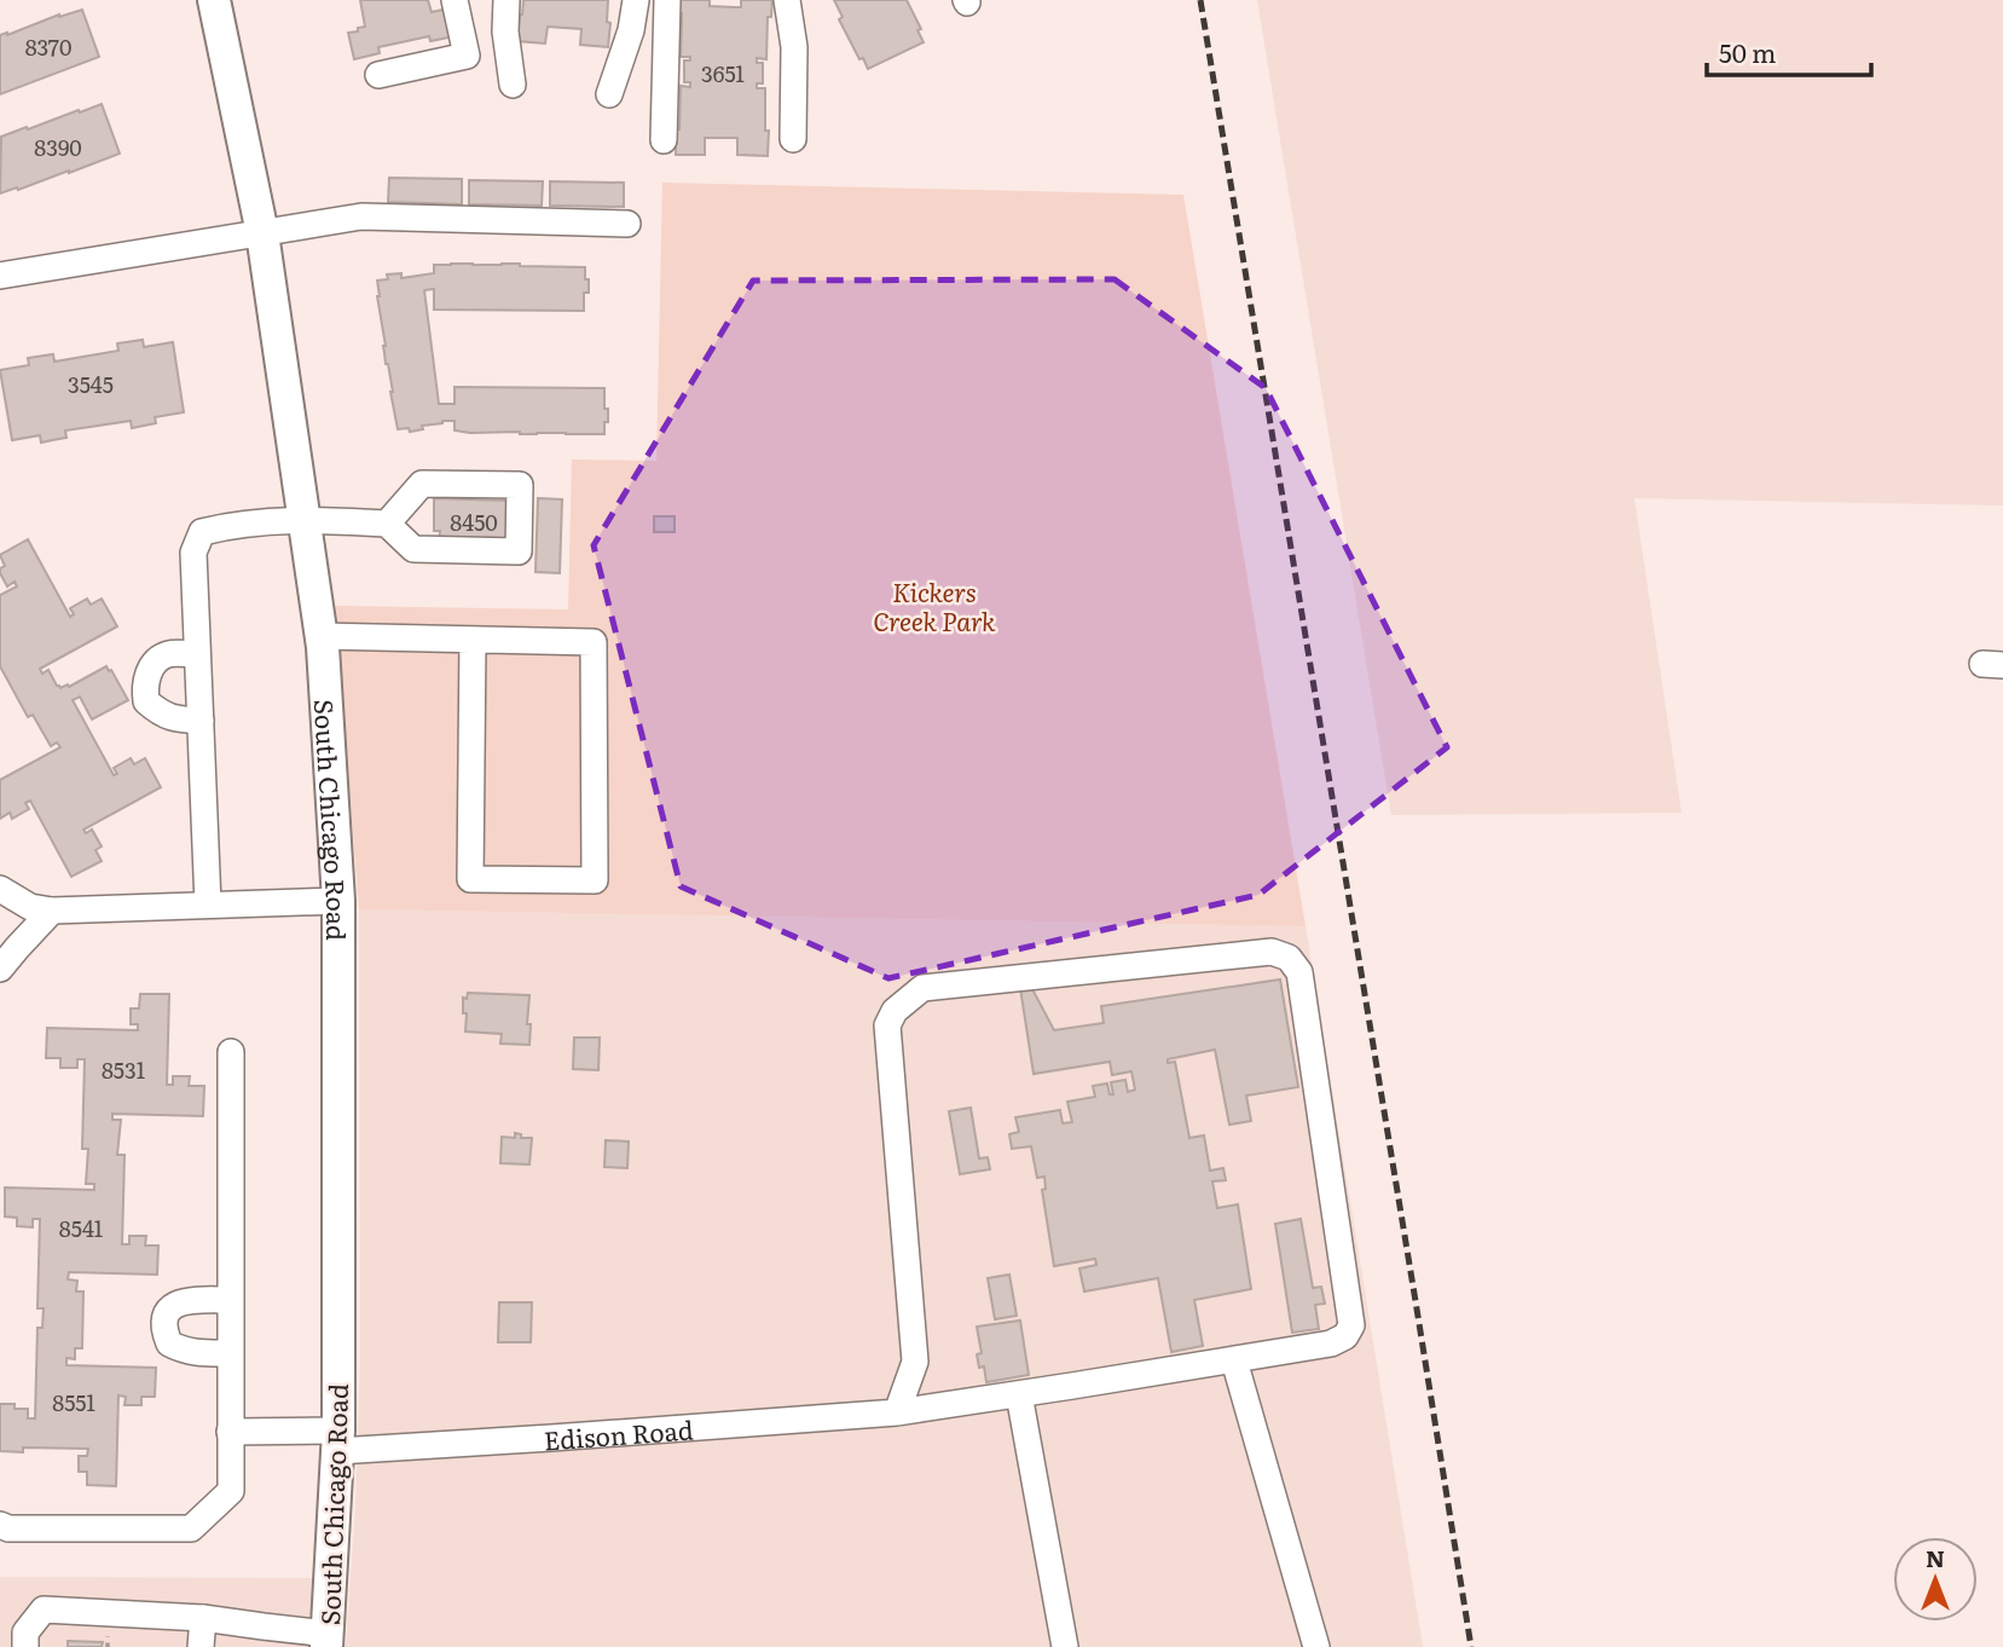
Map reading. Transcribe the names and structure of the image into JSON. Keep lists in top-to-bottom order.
{
  "streets": {
    "main road": ["South Chicago Road"],
    "street": ["Edison Road"]
  },
  "crossings": [
    ["South Chicago Road", "Edison Road"]
  ],
  "parks": ["Kickers Creek Park"],
  "house_numbers": [
    "8370",
    "3651",
    "8390",
    "3545",
    "8450",
    "8531",
    "8541",
    "8551"
  ],
  "scale_bar": "50 m",
  "north": "top"
}
